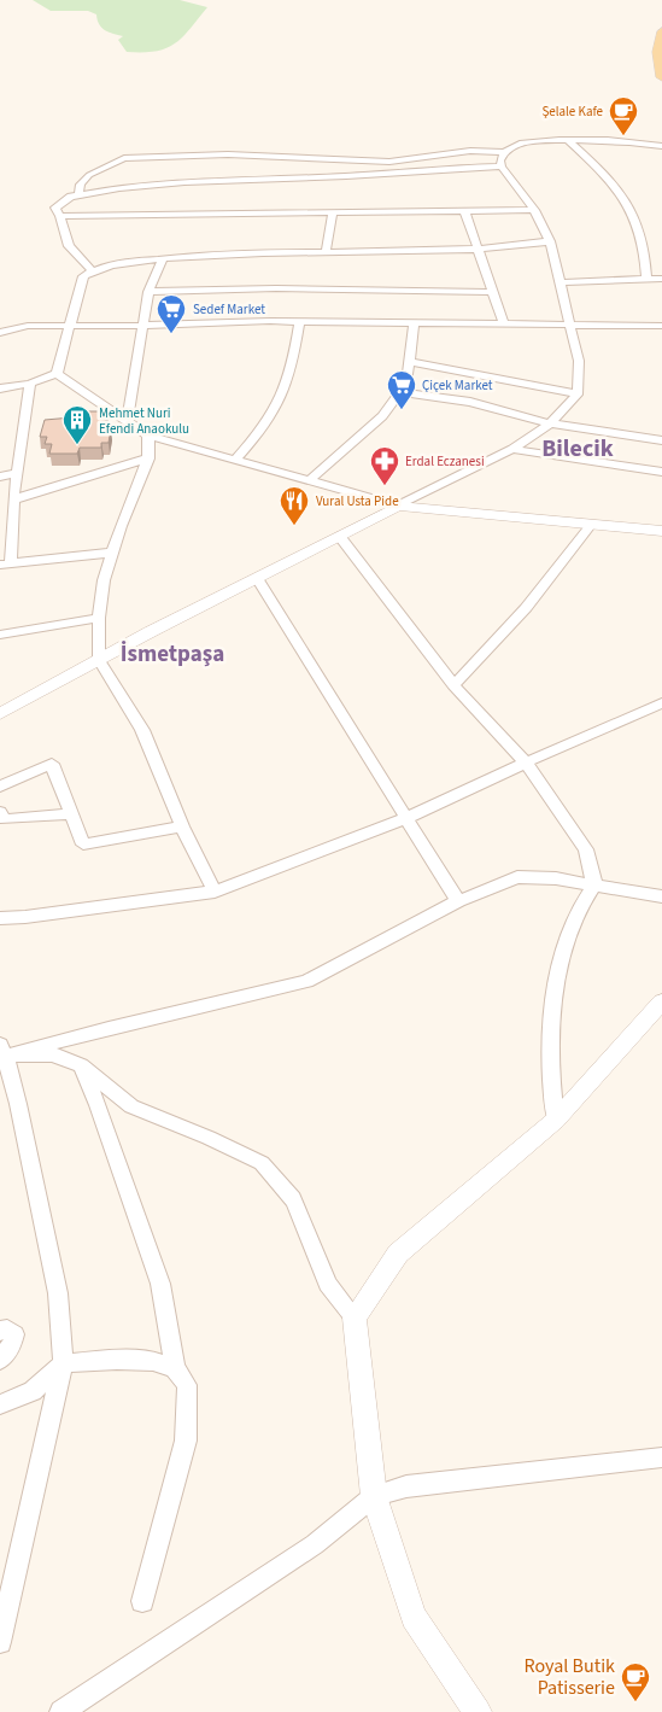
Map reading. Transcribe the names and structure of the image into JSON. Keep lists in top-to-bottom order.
{
  "districts": ["Bilecik", "İsmetpaşa"],
  "places": {
    "cafe": ["Şelale Kafe", "Royal Butik Patisserie"],
    "supermarket": ["Sedef Market", "Çiçek Market"],
    "building": ["Mehmet Nuri Efendi Anaokulu"],
    "pharmacy": ["Erdal Eczanesi"],
    "restaurant": ["Vural Usta Pide"]
  }
}
